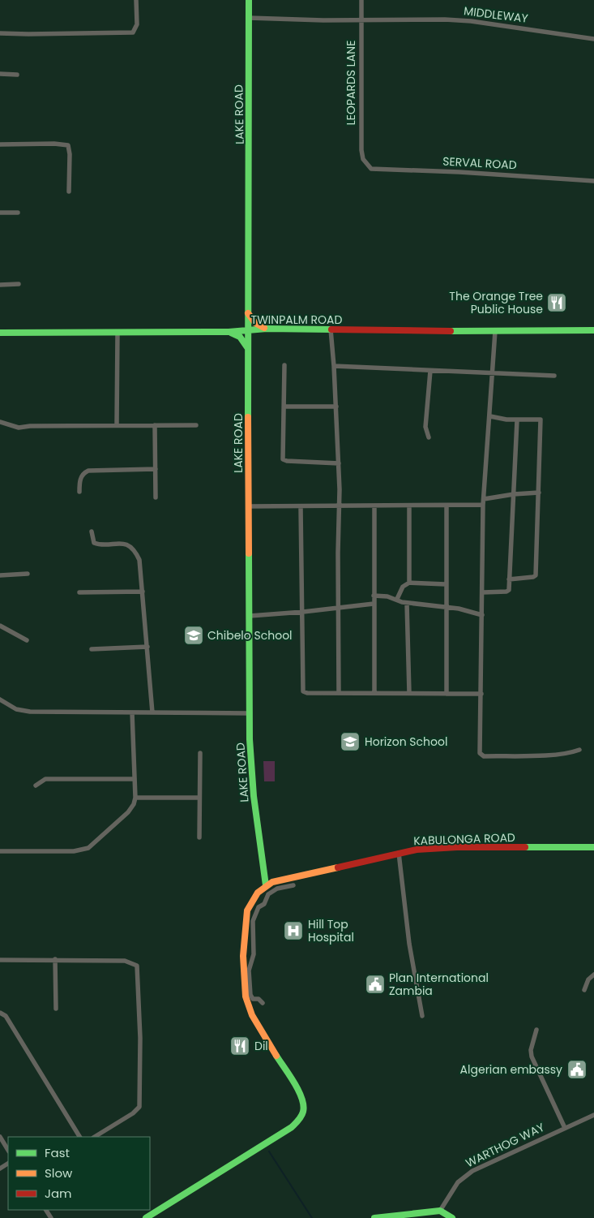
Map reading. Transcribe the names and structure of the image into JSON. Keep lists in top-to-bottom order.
{
  "streets": {
    "main road": ["LAKE ROAD", "TWINPALM ROAD", "KABULONGA ROAD"],
    "street": [
      "MIDDLEWAY",
      "LEOPARDS LANE",
      "SERVAL ROAD",
      "WARTHOG WAY"
    ]
  },
  "crossings": [
    ["MIDDLEWAY", "LEOPARDS LANE"],
    ["MIDDLEWAY", "LAKE ROAD"],
    ["LEOPARDS LANE", "SERVAL ROAD"],
    ["LAKE ROAD", "TWINPALM ROAD"],
    ["LAKE ROAD", "KABULONGA ROAD"]
  ],
  "places": {
    "restaurant": ["The Orange Tree Public House", "Dil"],
    "school or university": ["Chibelo School", "Horizon School"],
    "hospital": ["Hill Top Hospital"],
    "public building": ["Plan International Zambia", "Algerian embassy"]
  },
  "legend": ["Fast", "Slow", "Jam"]
}
